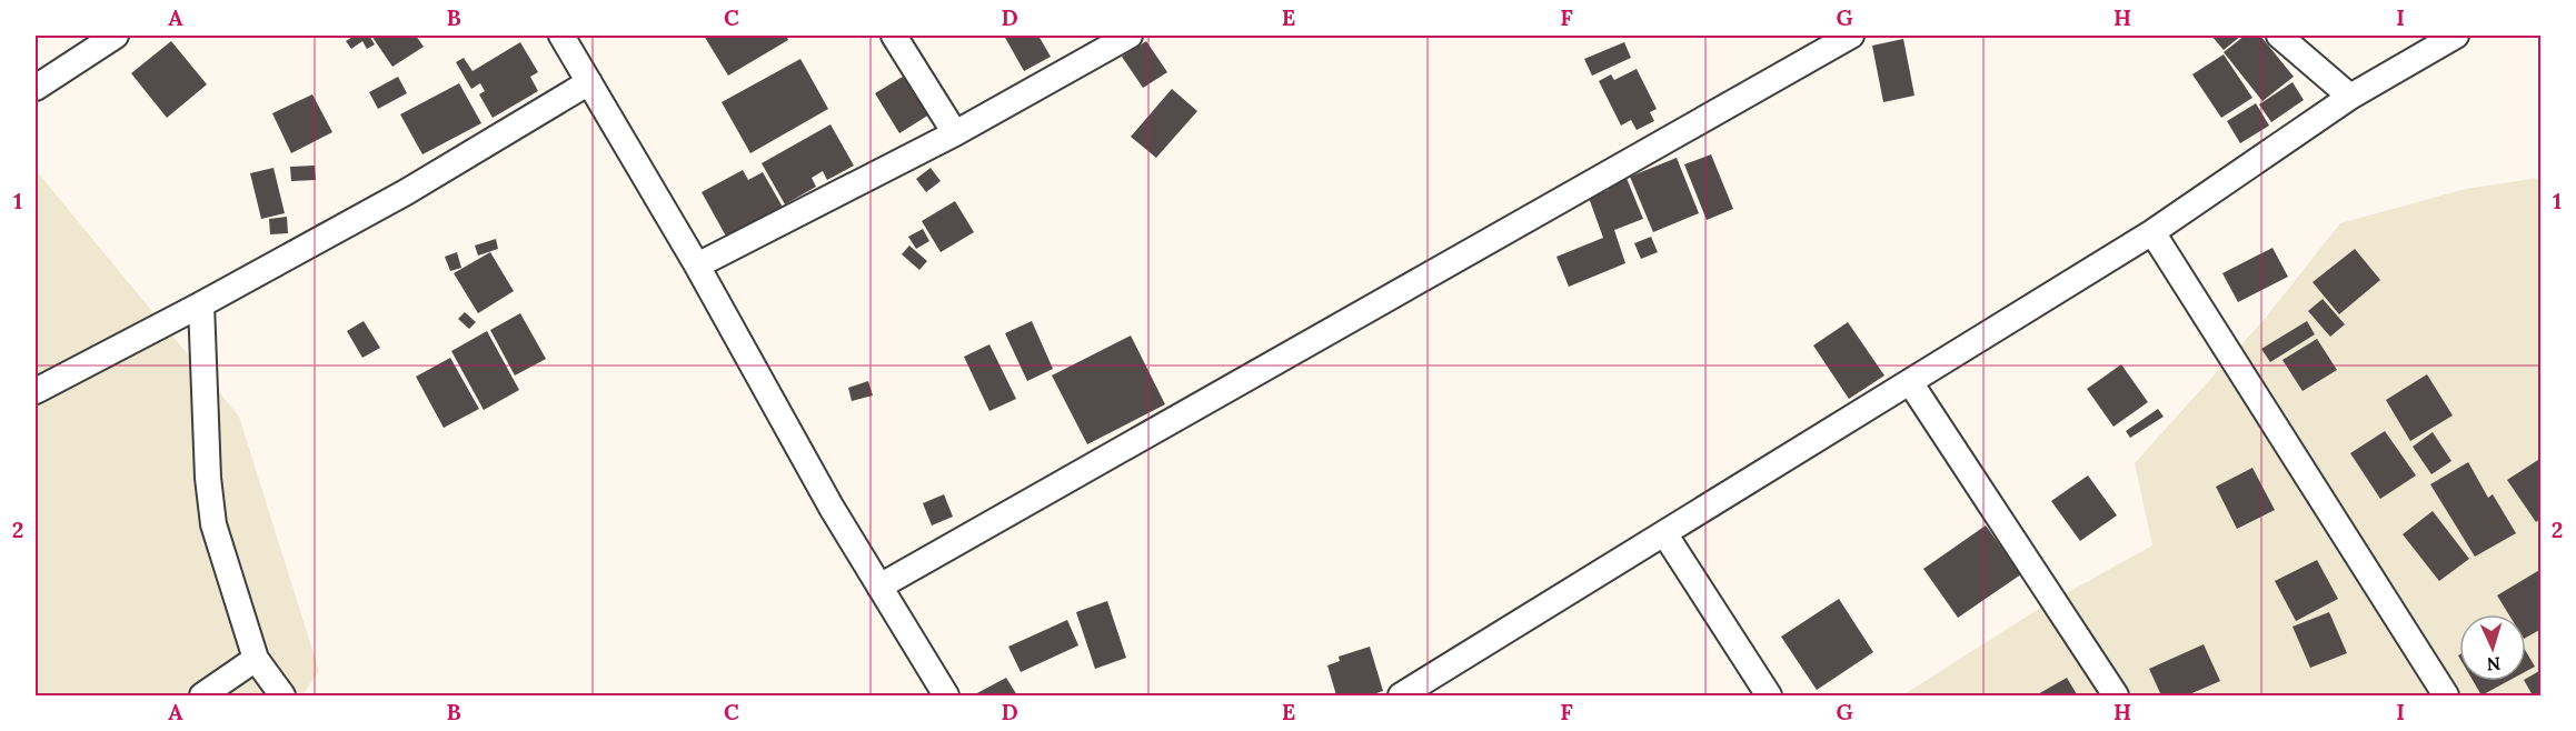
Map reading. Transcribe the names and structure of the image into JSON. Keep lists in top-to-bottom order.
{
  "north": "bottom",
  "grid": {
    "columns": [
      "A",
      "B",
      "C",
      "D",
      "E",
      "F",
      "G",
      "H",
      "I"
    ],
    "rows": ["1", "2"]
  }
}
